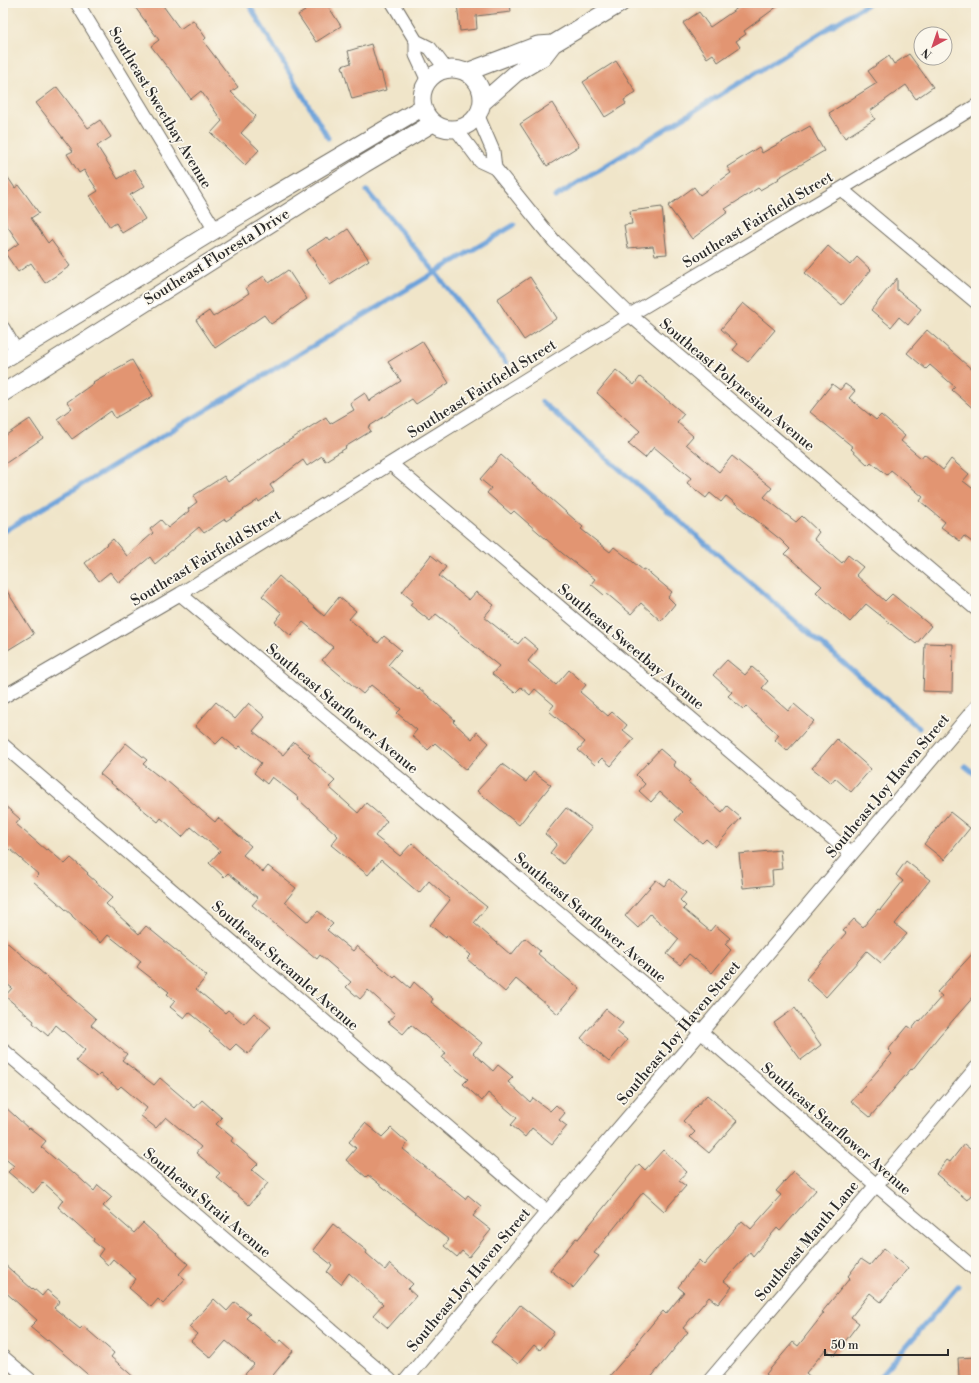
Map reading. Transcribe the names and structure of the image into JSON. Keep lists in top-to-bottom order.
{
  "streets": {
    "street": [
      "Southeast Sweetbay Avenue",
      "Southeast Fairfield Street",
      "Southeast Floresta Drive",
      "Southeast Polynesian Avenue",
      "Southeast Starflower Avenue",
      "Southeast Joy Haven Street",
      "Southeast Streamlet Avenue",
      "Southeast Strait Avenue",
      "Southeast Manth Lane"
    ]
  },
  "crossings": [
    ["Southeast Sweetbay Avenue", "Southeast Fairfield Street"],
    ["Southeast Sweetbay Avenue", "Southeast Floresta Drive"],
    ["Southeast Sweetbay Avenue", "Southeast Joy Haven Street"],
    ["Southeast Fairfield Street", "Southeast Polynesian Avenue"],
    ["Southeast Fairfield Street", "Southeast Starflower Avenue"],
    ["Southeast Floresta Drive", "Southeast Polynesian Avenue"],
    ["Southeast Starflower Avenue", "Southeast Joy Haven Street"],
    ["Southeast Starflower Avenue", "Southeast Manth Lane"],
    ["Southeast Joy Haven Street", "Southeast Streamlet Avenue"]
  ],
  "scale_bar": "50 m",
  "north": "bottom left"
}
